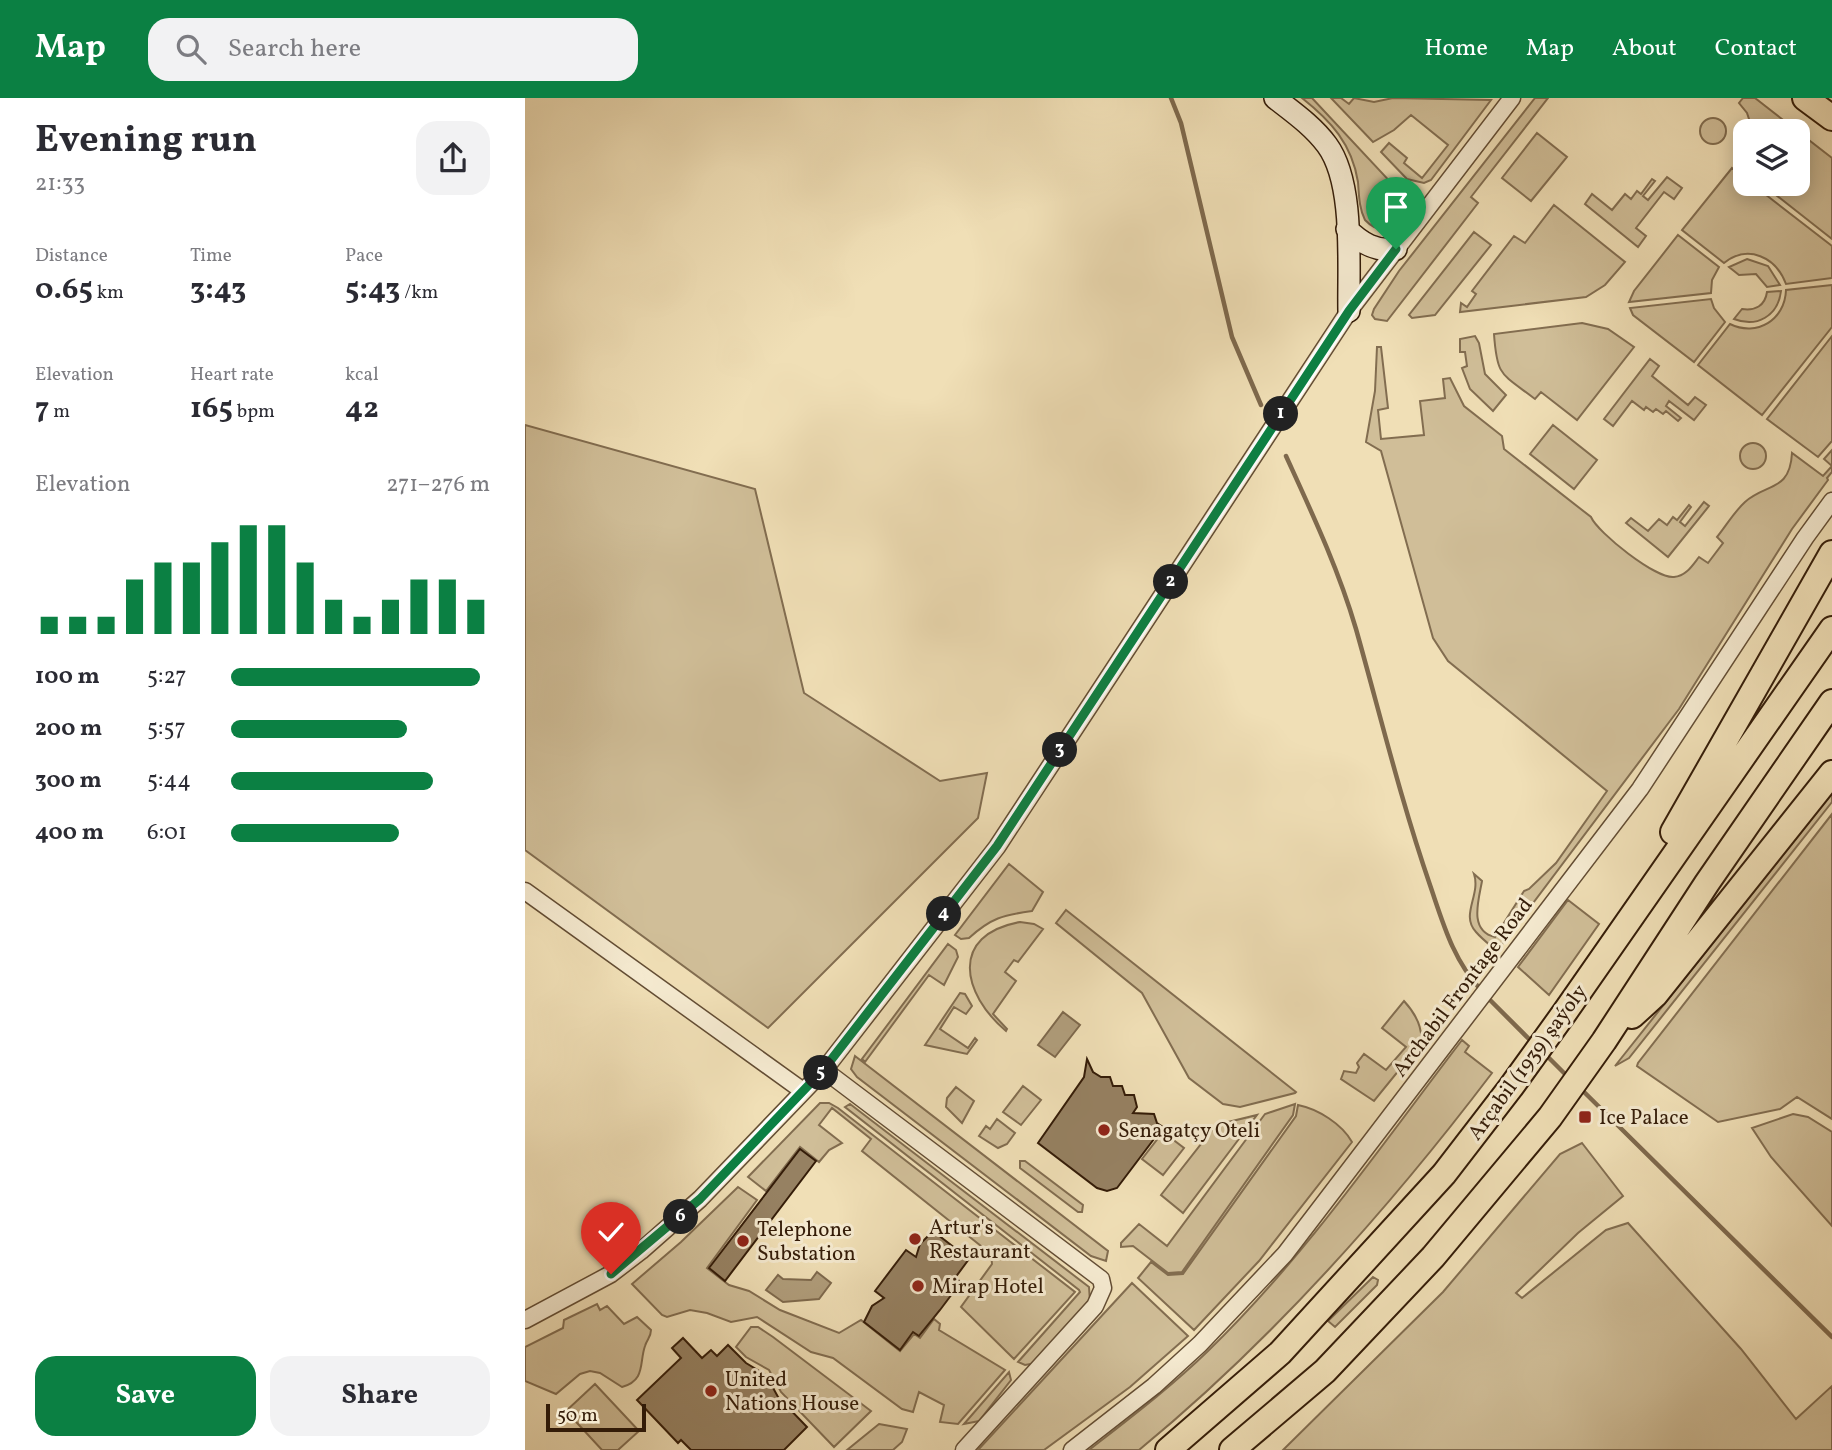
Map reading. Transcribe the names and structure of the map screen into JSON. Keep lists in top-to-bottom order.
{
  "streets": {
    "main road": ["Arçabil (1939) şaýoly"],
    "street": ["Archabil Frontage Road"]
  },
  "places": {
    "transit": ["Ice Palace"],
    "other": [
      "Senagatçy Oteli",
      "Artur's Restaurant",
      "Telephone Substation",
      "Mirap Hotel",
      "United Nations House"
    ]
  },
  "scale_bar": "50 m",
  "page": {
    "header": "Map",
    "search": "Search here",
    "nav": [
      "Home",
      "Map",
      "About",
      "Contact"
    ],
    "heading": ["Evening run", "21:33"],
    "stats": [
      ["Distance", "0.65 km"],
      ["Time", "3:43"],
      ["Pace", "5:43 /km"],
      ["Elevation", "7 m"],
      ["Heart rate", "165 bpm"],
      ["kcal", "42"]
    ],
    "pins": [
      "1",
      "2",
      "3",
      "4",
      "5",
      "6"
    ],
    "chart": ["Elevation", "271–276 m"],
    "list": [
      {
        "name": "100 m",
        "note": "5:27"
      },
      {
        "name": "200 m",
        "note": "5:57"
      },
      {
        "name": "300 m",
        "note": "5:44"
      },
      {
        "name": "400 m",
        "note": "6:01"
      }
    ],
    "buttons": ["Save", "Share"],
    "scale": "50 m"
  }
}
